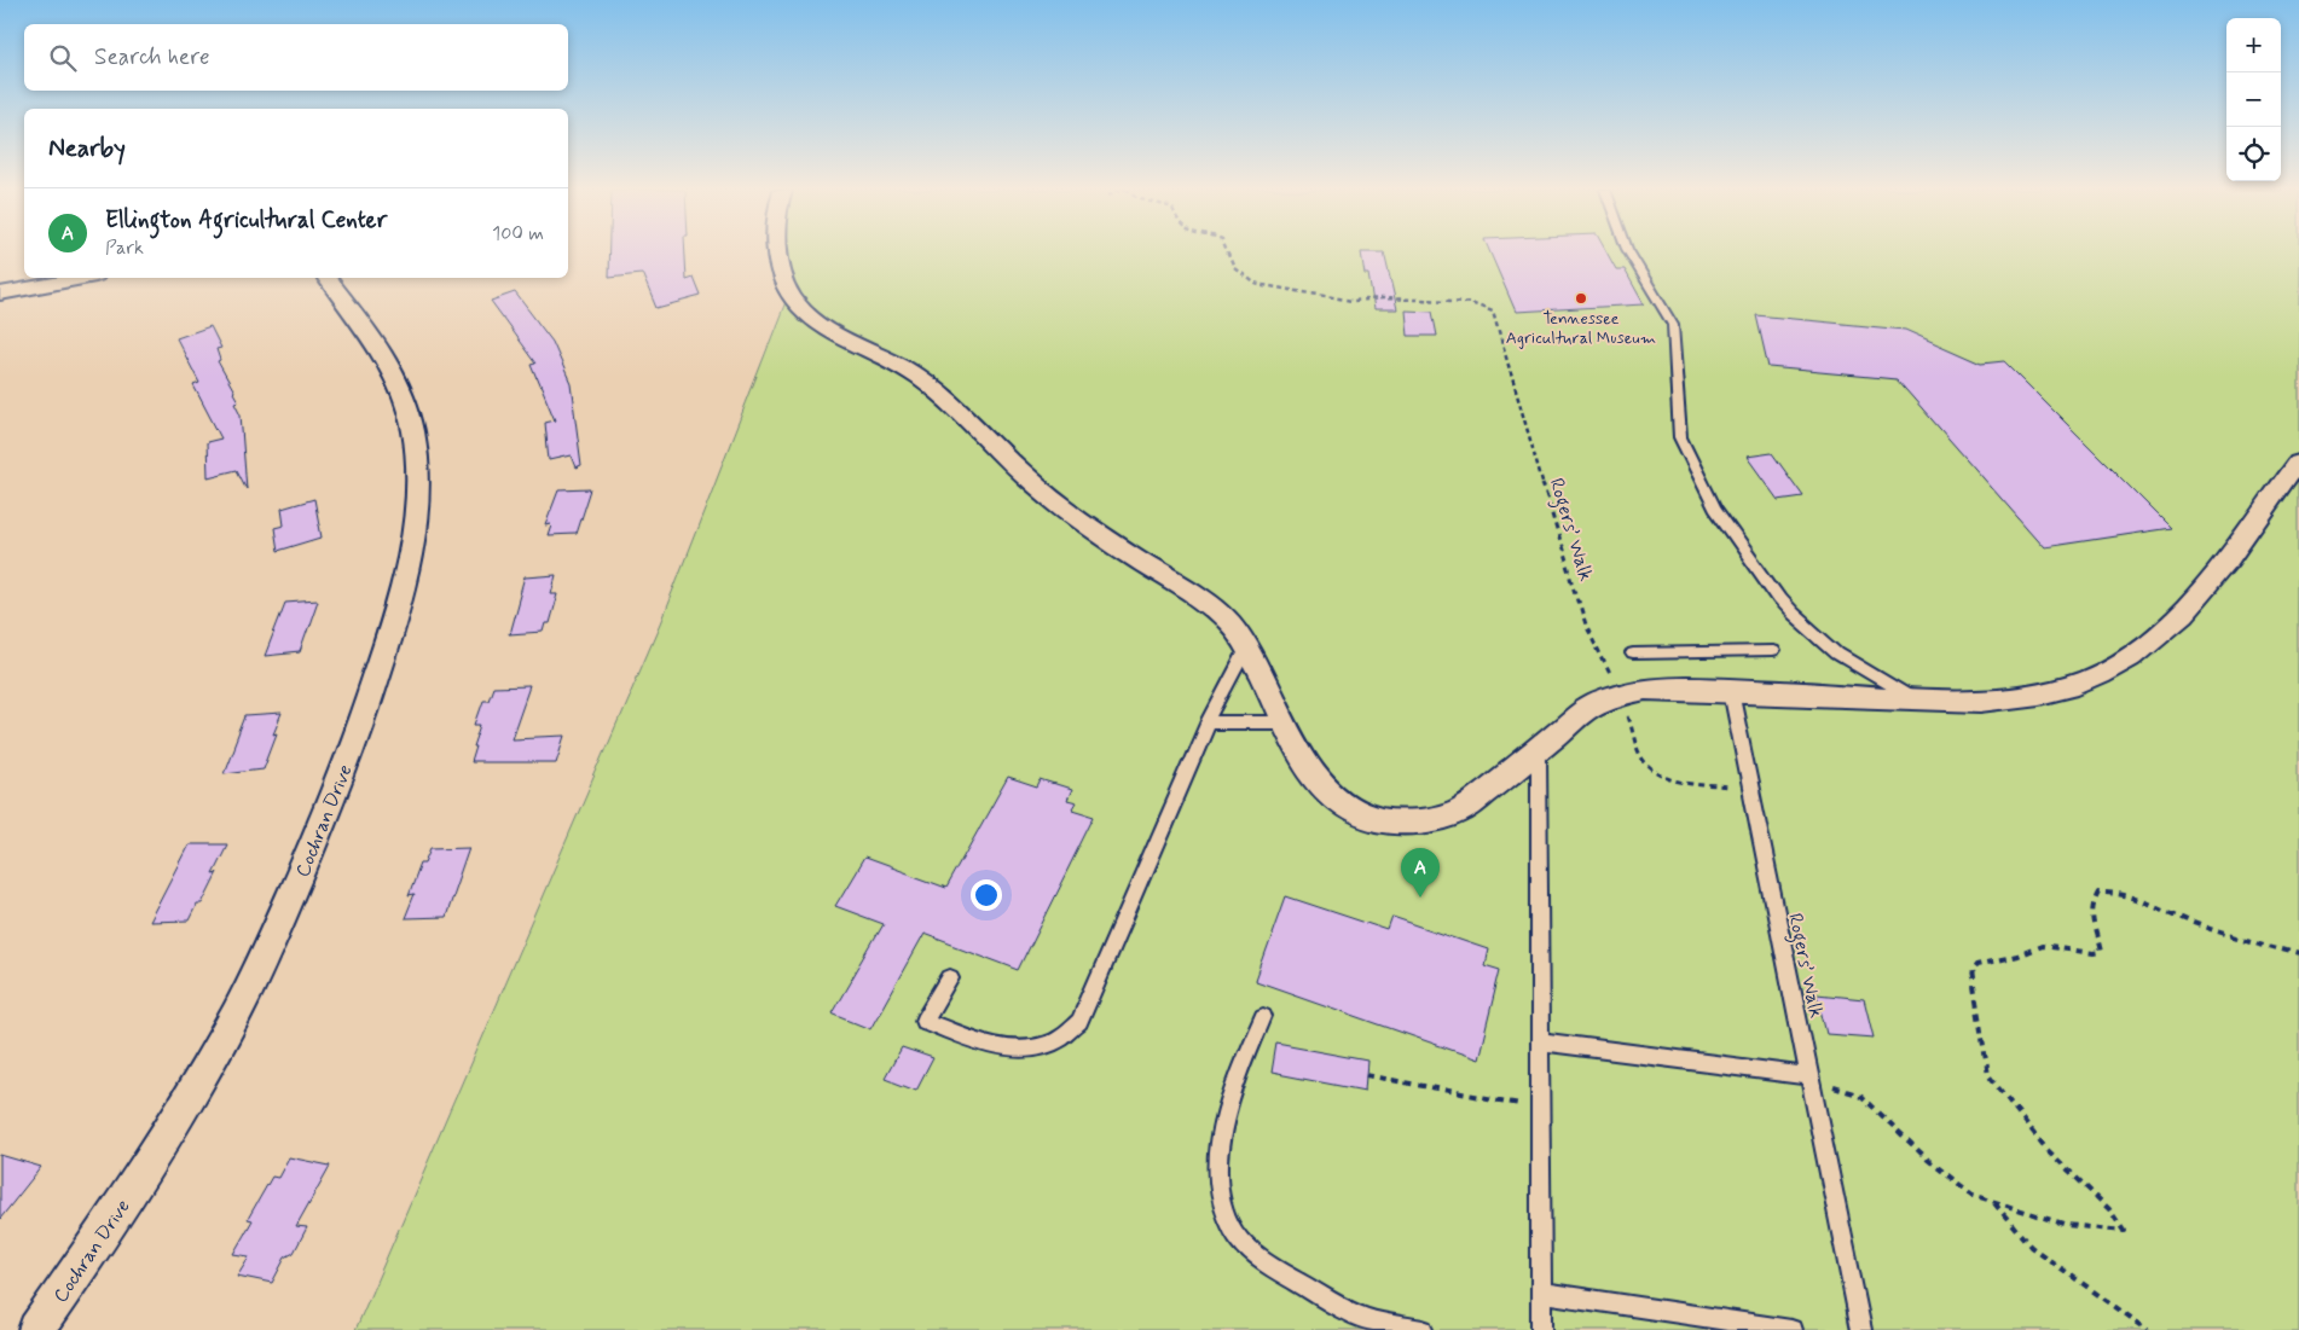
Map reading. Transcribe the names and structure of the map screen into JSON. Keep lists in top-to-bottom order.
{
  "streets": {
    "street": ["Cochran Drive"],
    "path": ["Rogers’ Walk"]
  },
  "places": ["Tennessee Agricultural Museum"],
  "page": {
    "map_buttons": ["+", "−"],
    "search": "Search here",
    "heading": "Nearby",
    "list": [
      {
        "mark": "A",
        "name": "Ellington Agricultural Center",
        "note": "Park",
        "value": "100 m"
      }
    ],
    "pins": "A"
  }
}
